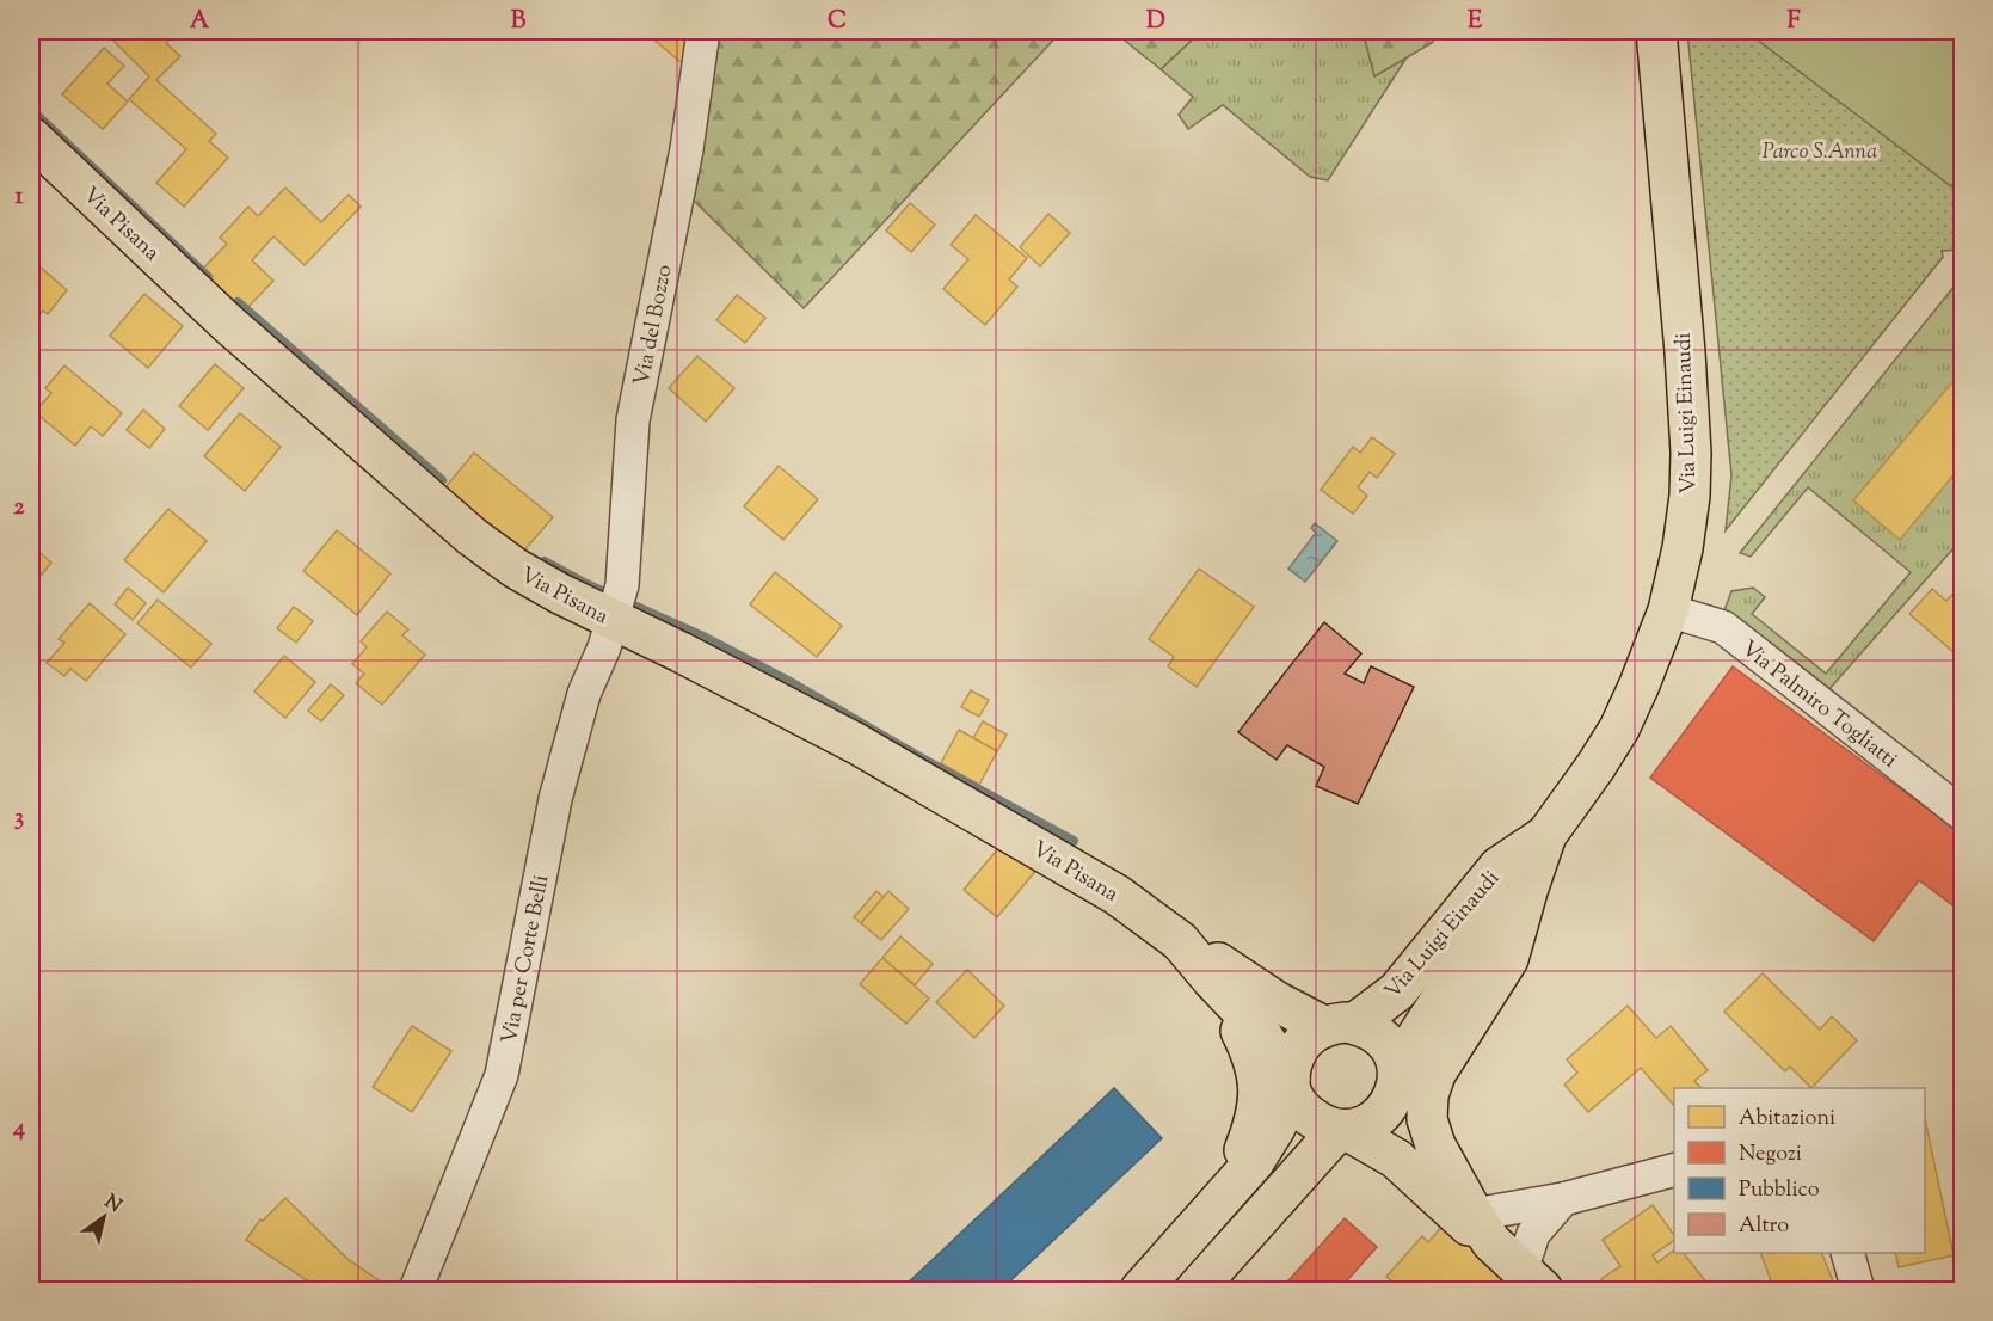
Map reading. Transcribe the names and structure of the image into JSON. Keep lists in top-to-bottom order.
{
  "streets": {
    "main road": ["Via Pisana", "Via Luigi Einaudi"],
    "street": ["Via del Bozzo", "Via Palmiro Togliatti", "Via per Corte Belli"]
  },
  "crossings": [
    ["Via Pisana", "Via del Bozzo"],
    ["Via Pisana", "Via Luigi Einaudi"],
    ["Via Pisana", "Via per Corte Belli"],
    ["Via del Bozzo", "Via per Corte Belli"],
    ["Via Luigi Einaudi", "Via Palmiro Togliatti"]
  ],
  "parks": ["Parco S.Anna"],
  "legend": [
    "Abitazioni",
    "Negozi",
    "Pubblico",
    "Altro"
  ],
  "north": "top right",
  "grid": {
    "columns": [
      "A",
      "B",
      "C",
      "D",
      "E",
      "F"
    ],
    "rows": [
      "1",
      "2",
      "3",
      "4"
    ]
  }
}
